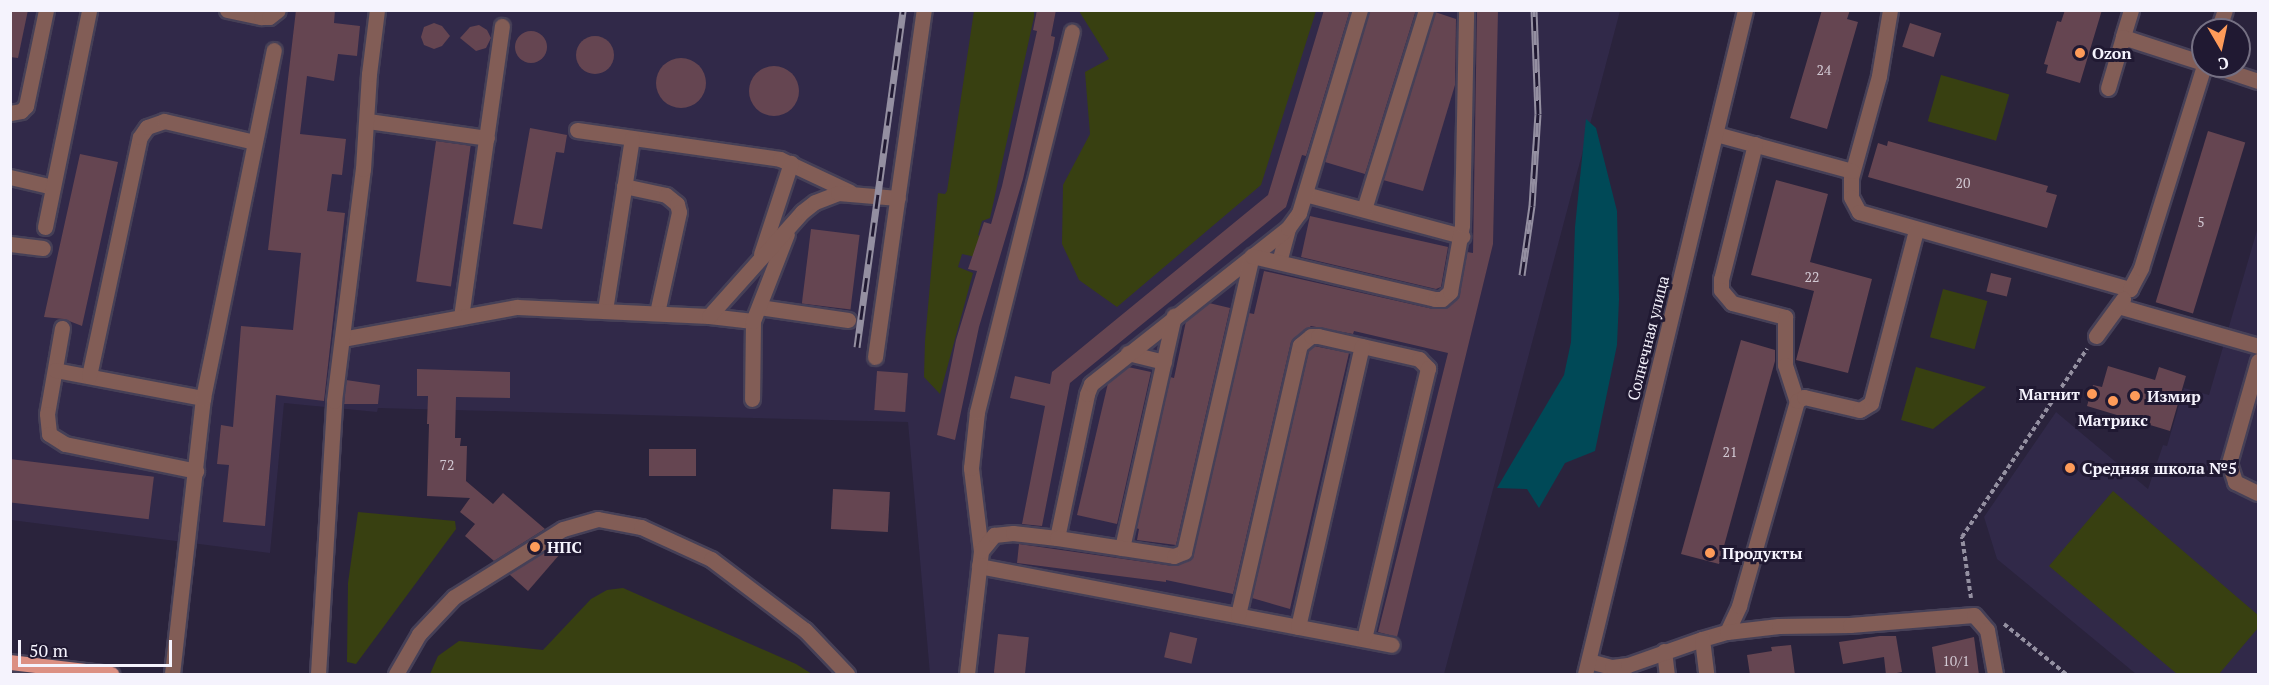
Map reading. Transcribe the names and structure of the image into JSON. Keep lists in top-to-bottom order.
{
  "streets": {
    "street": ["Солнечная улица"]
  },
  "places": [
    "Ozon",
    "Магнит",
    "Измир",
    "Матрикc",
    "Средняя школа №5",
    "НПС",
    "Продукты"
  ],
  "house_numbers": [
    "24",
    "20",
    "5",
    "22",
    "21",
    "72",
    "10/1"
  ],
  "scale_bar": "50 m",
  "north": "bottom"
}
